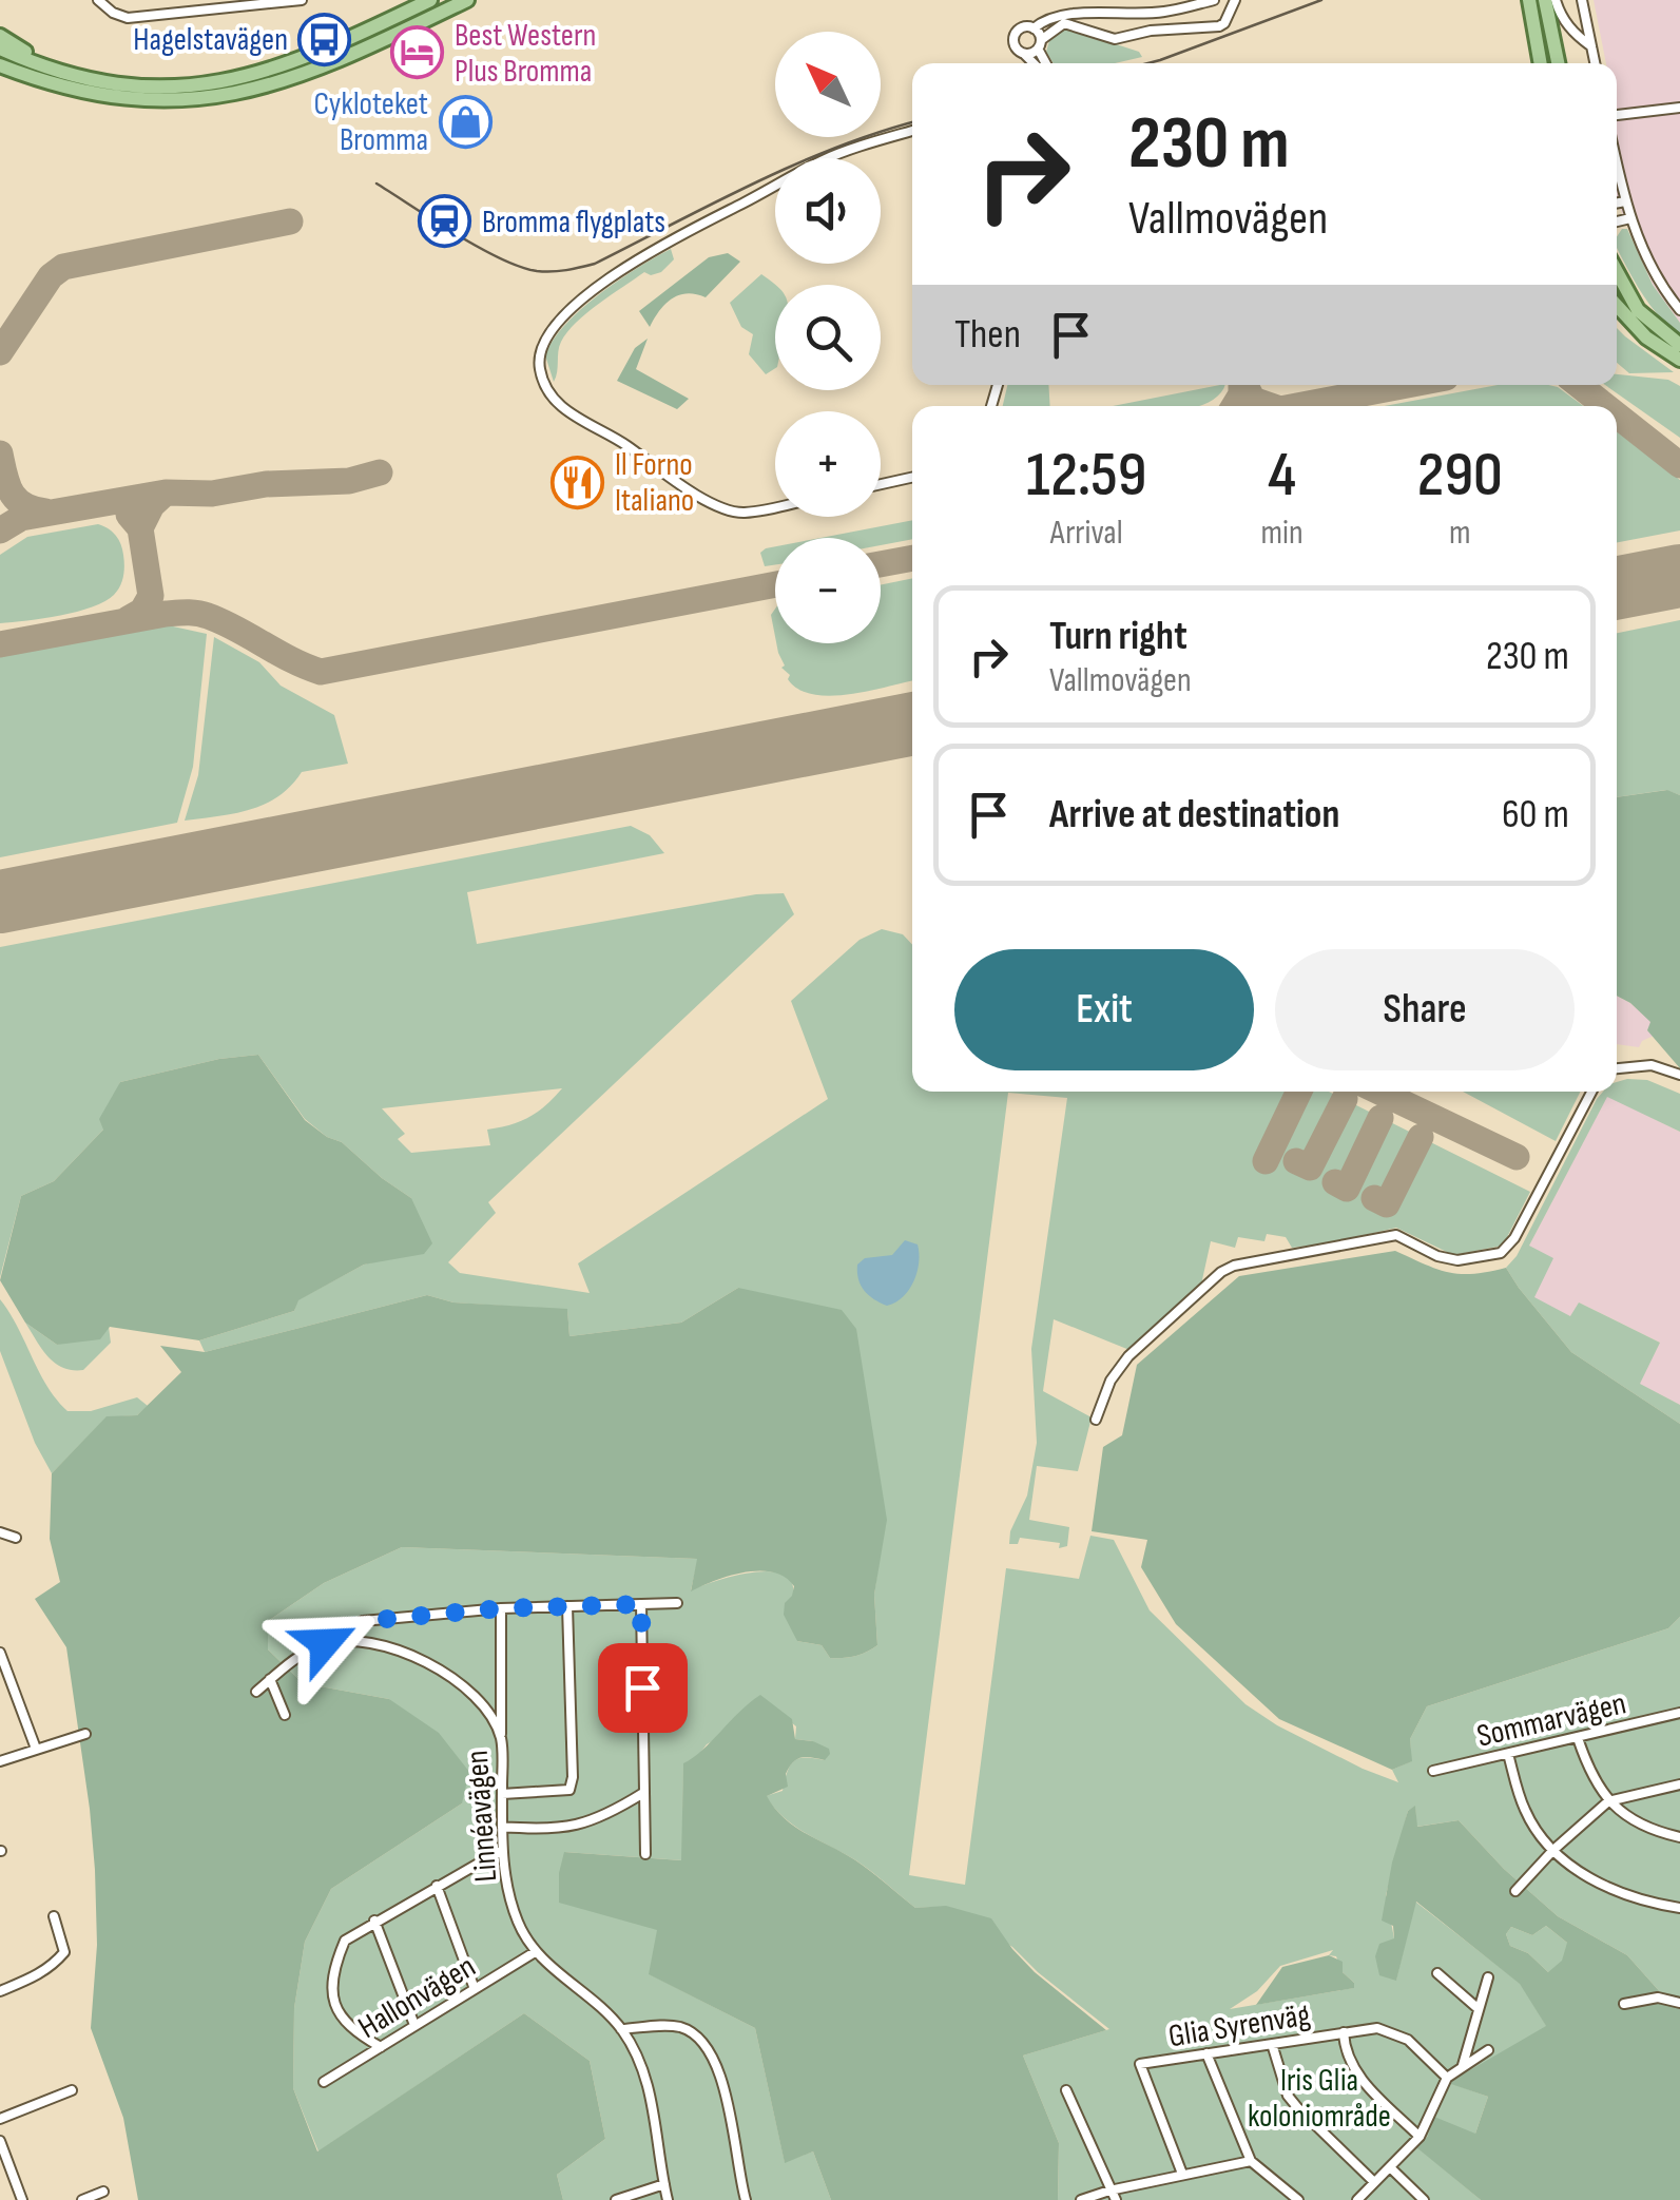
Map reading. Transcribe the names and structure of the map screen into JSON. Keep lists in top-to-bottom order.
{
  "streets": {
    "street": [
      "Sommarvägen",
      "Linnéavägen",
      "Hallonvägen",
      "Glia Syrenväg"
    ]
  },
  "crossings": [
    ["Linnéavägen", "Hallonvägen"]
  ],
  "parks": ["Iris Glia koloniområde"],
  "places": {
    "bus stop": ["Hagelstavägen"],
    "hotel": ["Best Western Plus Bromma"],
    "shop": ["Cykloteket Bromma"],
    "station": ["Bromma flygplats"],
    "restaurant": ["Il Forno Italiano"]
  },
  "north": "top left",
  "page": {
    "map_buttons": ["+", "−"],
    "turn": ["230 m", "Vallmovägen"],
    "then": "Then",
    "eta": [
      "12:59",
      "Arrival",
      "4",
      "min",
      "290",
      "m"
    ],
    "list": [
      {
        "name": "Turn right",
        "note": "Vallmovägen",
        "value": "230 m"
      },
      {
        "name": "Arrive at destination",
        "value": "60 m"
      }
    ],
    "buttons": ["Exit", "Share"]
  }
}
